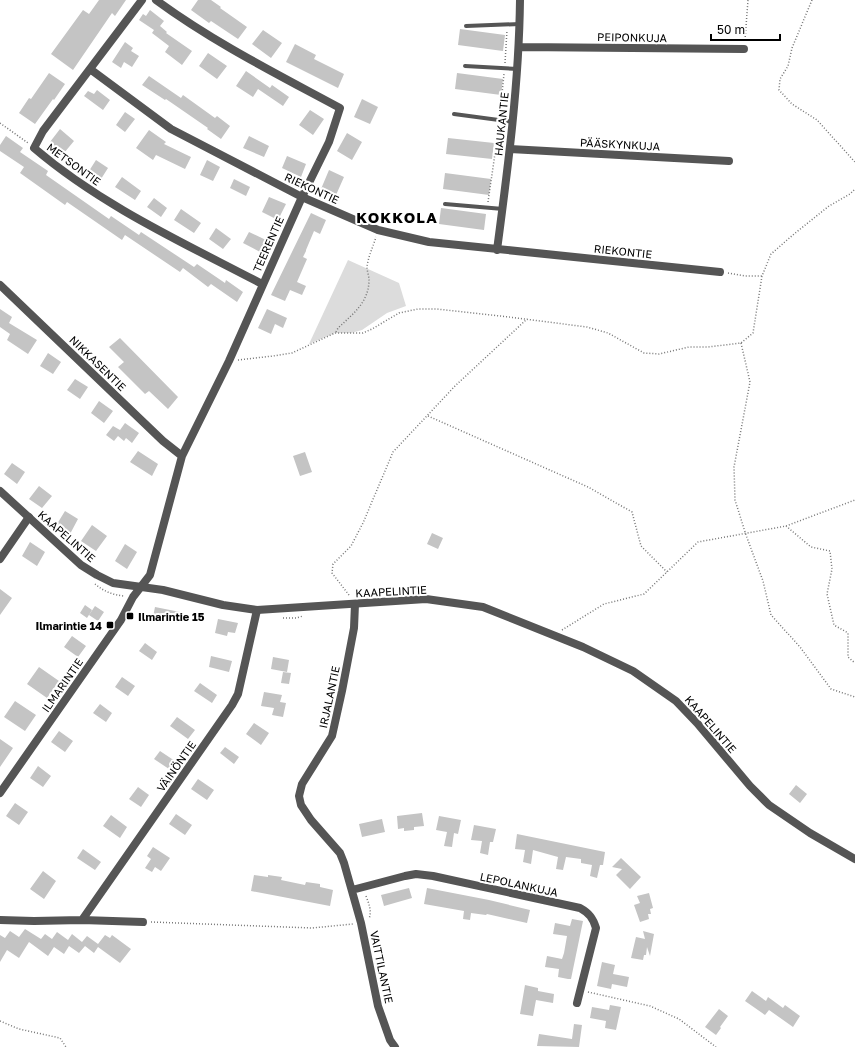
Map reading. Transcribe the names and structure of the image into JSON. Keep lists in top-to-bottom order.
{
  "streets": {
    "street": [
      "PEIPONKUJA",
      "HAUKANTIE",
      "PÄÄSKYNKUJA",
      "METSONTIE",
      "RIEKONTIE",
      "TEERENTIE",
      "NIKKASENTIE",
      "KAAPELINTIE",
      "ILMARINTIE",
      "IRJALANTIE",
      "VÄINÖNTIE",
      "LEPOLANKUJA",
      "VAITTILANTIE"
    ]
  },
  "crossings": [
    ["PEIPONKUJA", "HAUKANTIE"],
    ["HAUKANTIE", "PÄÄSKYNKUJA"],
    ["HAUKANTIE", "RIEKONTIE"],
    ["METSONTIE", "RIEKONTIE"],
    ["METSONTIE", "TEERENTIE"],
    ["RIEKONTIE", "TEERENTIE"],
    ["TEERENTIE", "NIKKASENTIE"],
    ["TEERENTIE", "KAAPELINTIE"],
    ["TEERENTIE", "ILMARINTIE"],
    ["KAAPELINTIE", "ILMARINTIE"],
    ["KAAPELINTIE", "IRJALANTIE"],
    ["KAAPELINTIE", "VÄINÖNTIE"],
    ["IRJALANTIE", "LEPOLANKUJA"],
    ["IRJALANTIE", "VAITTILANTIE"],
    ["LEPOLANKUJA", "VAITTILANTIE"]
  ],
  "districts": ["KOKKOLA"],
  "places": {
    "transit": ["Ilmarintie 15", "Ilmarintie 14"]
  },
  "scale_bar": "50 m"
}
